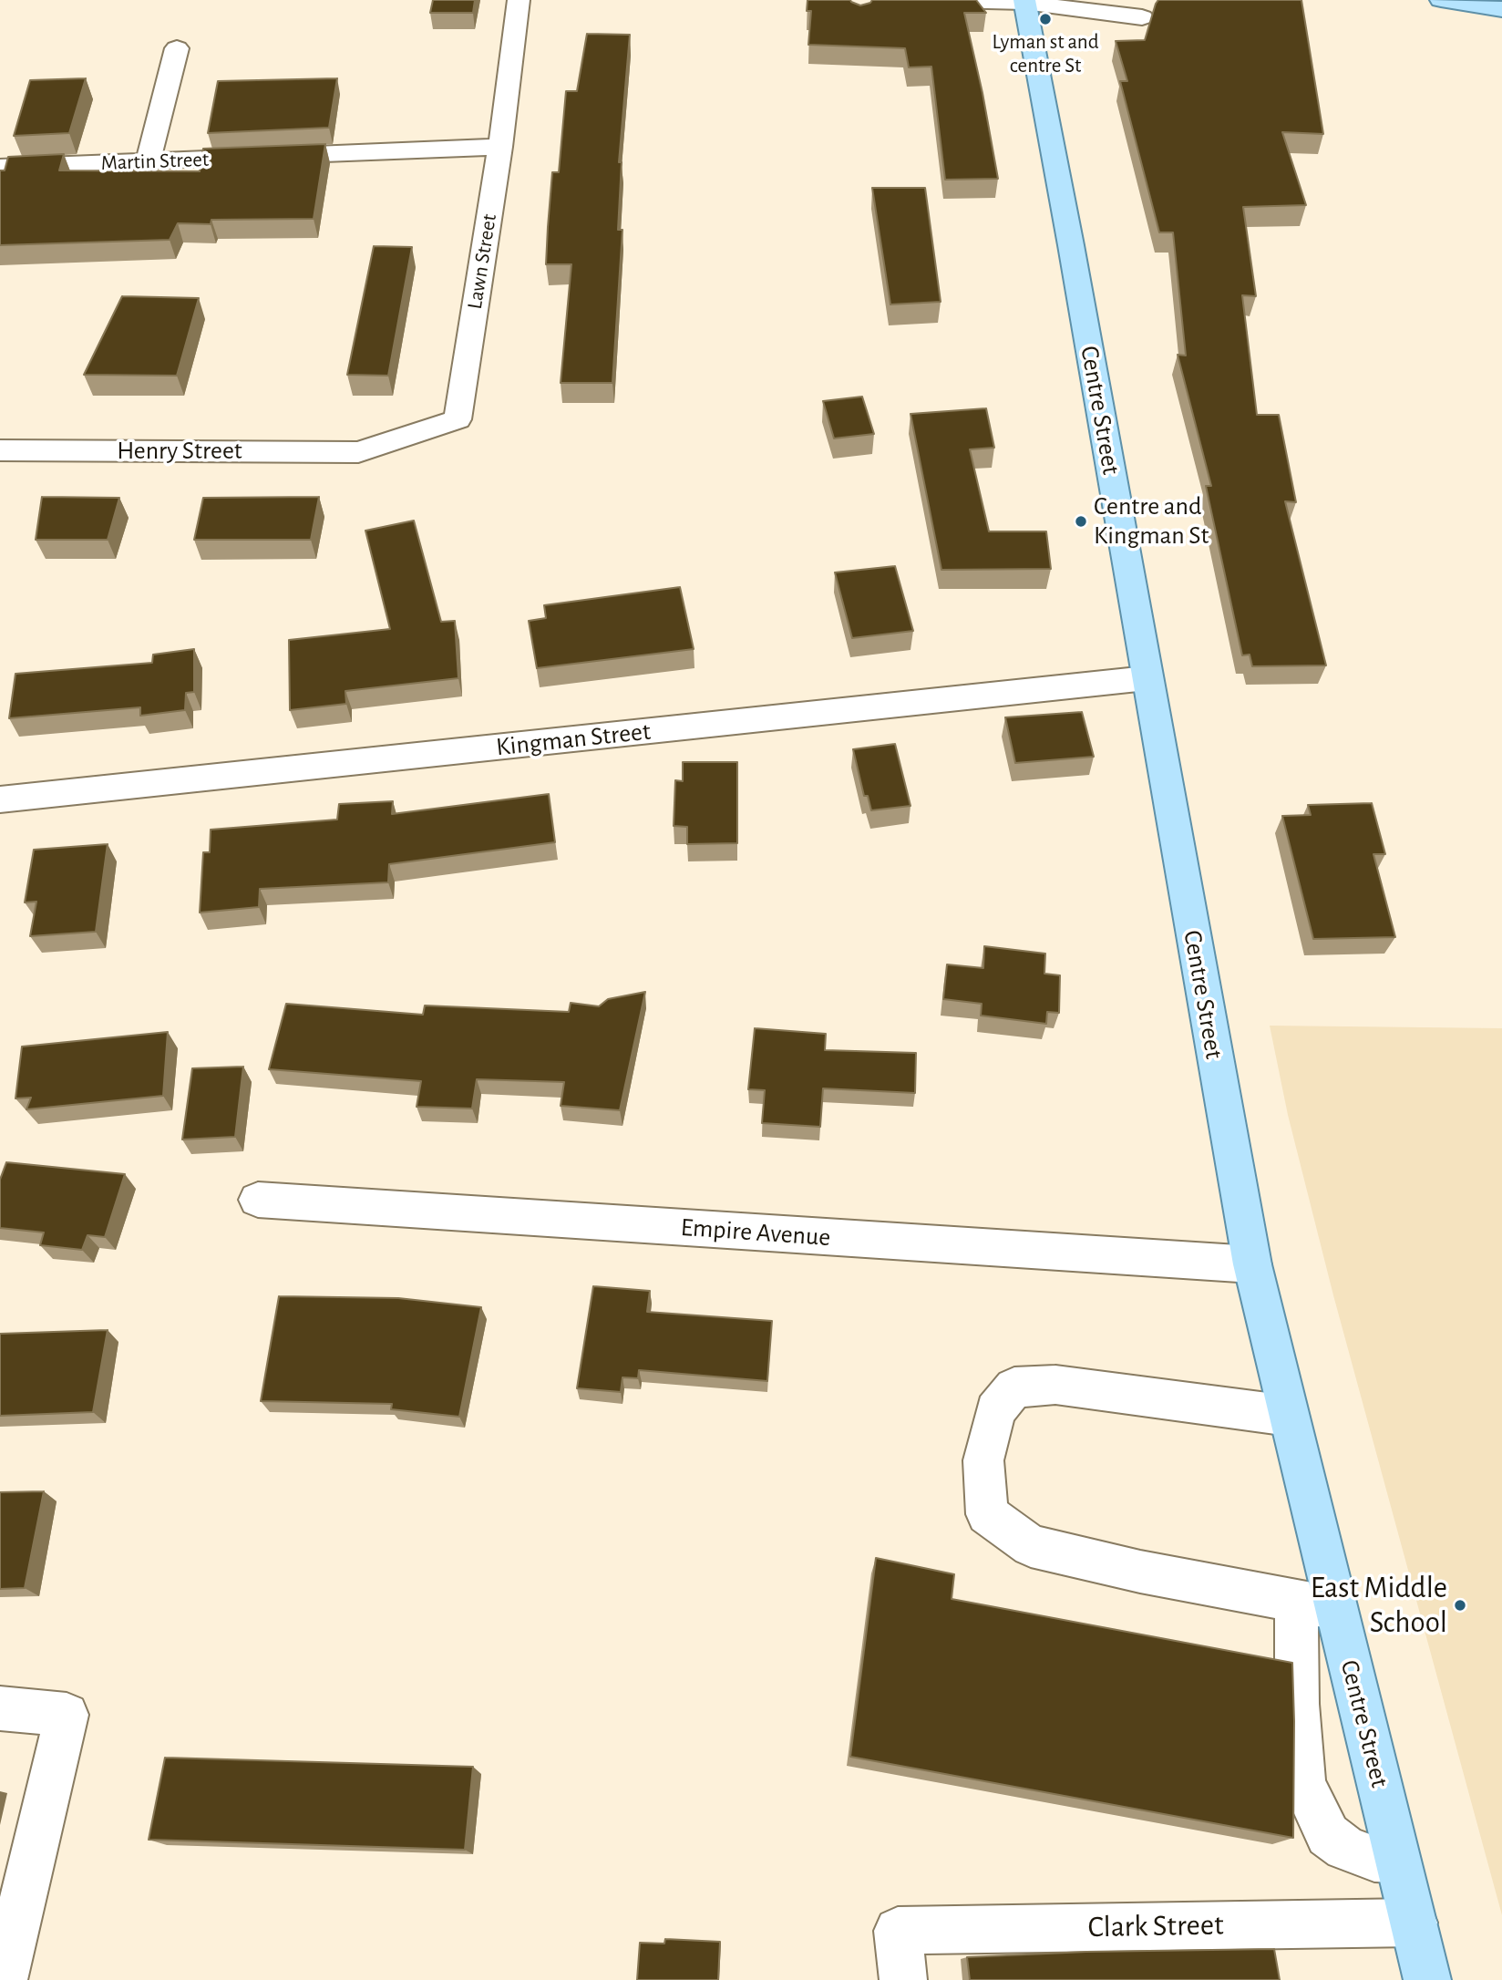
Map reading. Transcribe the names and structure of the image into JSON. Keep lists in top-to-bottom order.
{
  "streets": {
    "main road": ["Centre Street"],
    "street": [
      "Martin Street",
      "Lawn Street",
      "Henry Street",
      "Kingman Street",
      "Empire Avenue",
      "Clark Street"
    ]
  },
  "crossings": [
    ["Martin Street", "Lawn Street"],
    ["Lawn Street", "Henry Street"],
    ["Centre Street", "Kingman Street"],
    ["Centre Street", "Empire Avenue"],
    ["Centre Street", "Clark Street"]
  ],
  "places": ["Lyman st and centre St", "Centre and Kingman St", "East Middle School"]
}
